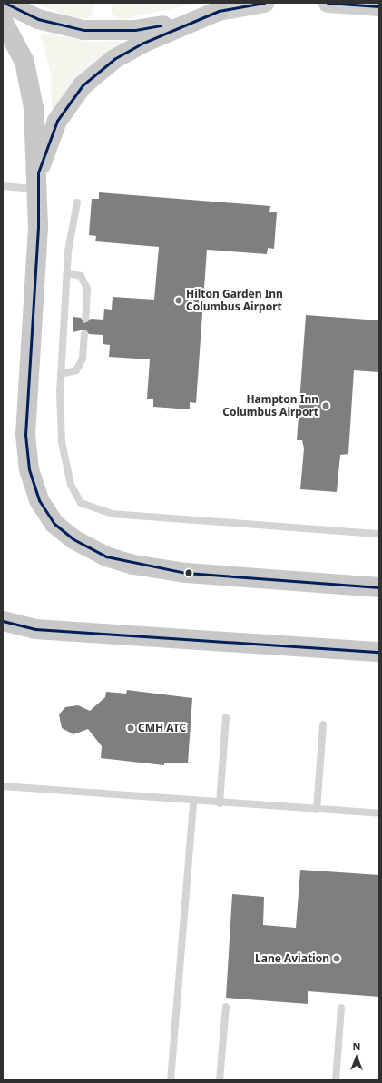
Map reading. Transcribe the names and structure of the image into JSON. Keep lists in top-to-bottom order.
{
  "places": [
    "Hilton Garden Inn Columbus Airport",
    "Hampton Inn Columbus Airport",
    "CMH ATC",
    "Lane Aviation"
  ],
  "north": "top"
}
